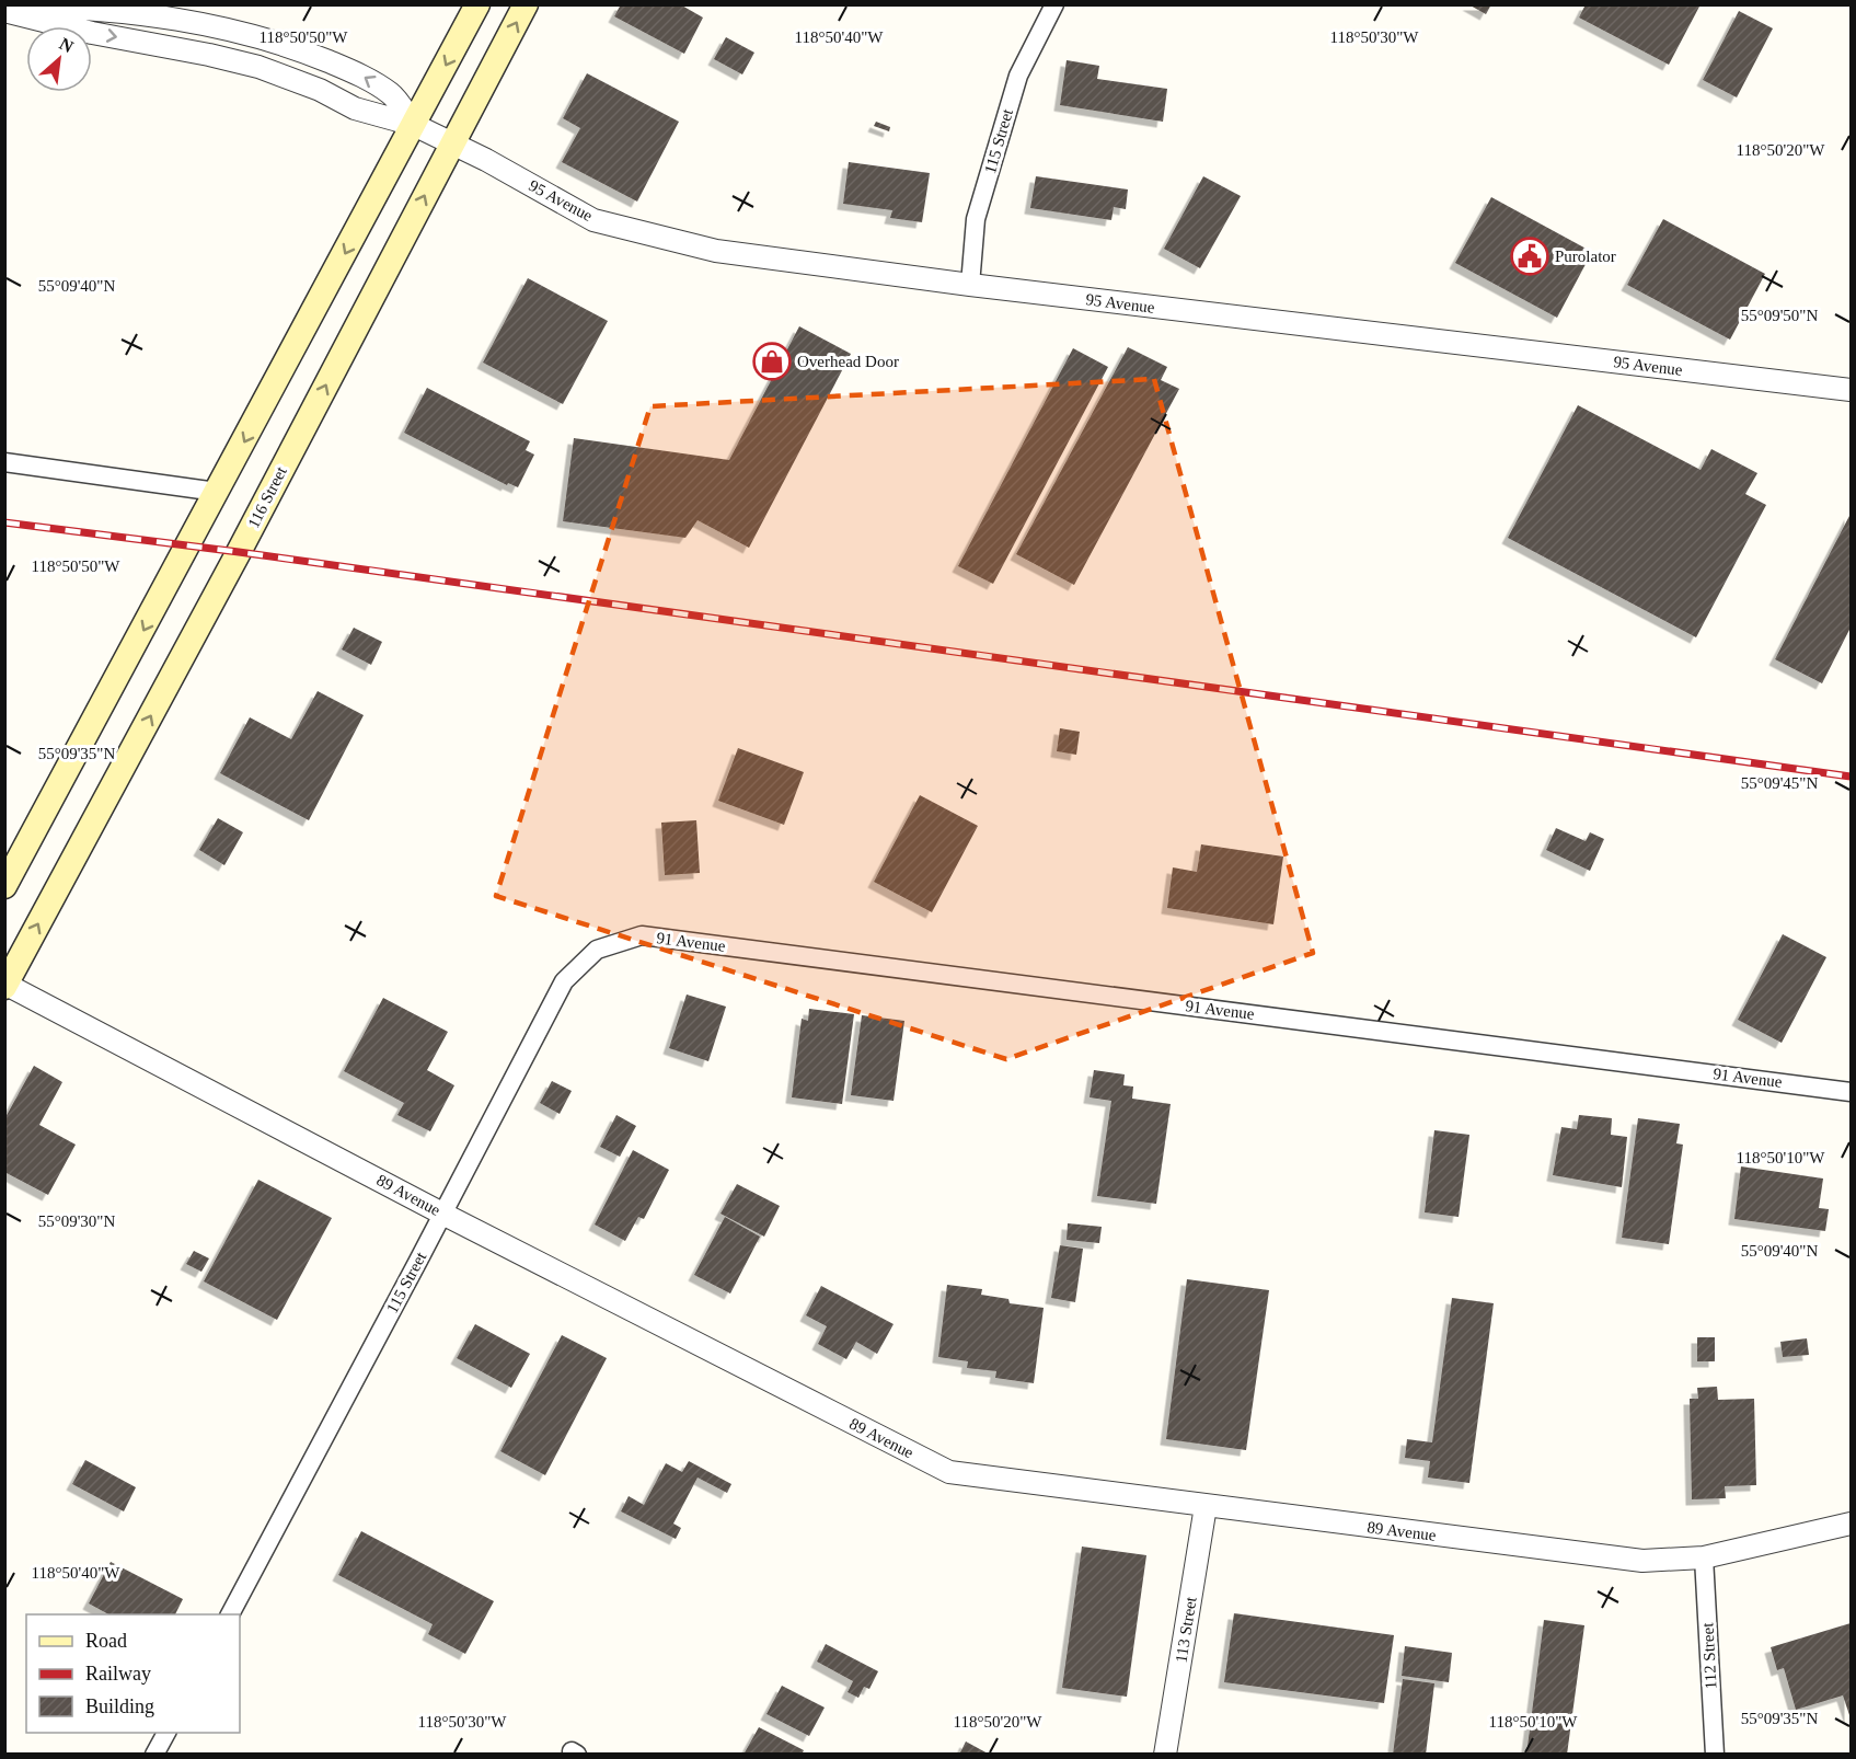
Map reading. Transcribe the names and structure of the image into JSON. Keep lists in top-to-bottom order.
{
  "streets": {
    "main road": ["116 Street"],
    "street": [
      "115 Street",
      "95 Avenue",
      "91 Avenue",
      "89 Avenue",
      "113 Street",
      "112 Street"
    ]
  },
  "crossings": [
    ["115 Street", "95 Avenue"],
    ["115 Street", "91 Avenue"],
    ["115 Street", "89 Avenue"],
    ["95 Avenue", "116 Street"],
    ["116 Street", "89 Avenue"],
    ["89 Avenue", "113 Street"],
    ["89 Avenue", "112 Street"]
  ],
  "places": {
    "public building": ["Purolator"],
    "shop": ["Overhead Door"]
  },
  "legend": ["Road", "Railway", "Building"],
  "north": "top right",
  "coordinates": [
    "118°50'50\"W",
    "118°50'40\"W",
    "118°50'30\"W",
    "118°50'20\"W",
    "55°09'40\"N",
    "55°09'50\"N",
    "55°09'35\"N",
    "55°09'45\"N",
    "118°50'10\"W",
    "55°09'30\"N"
  ]
}
